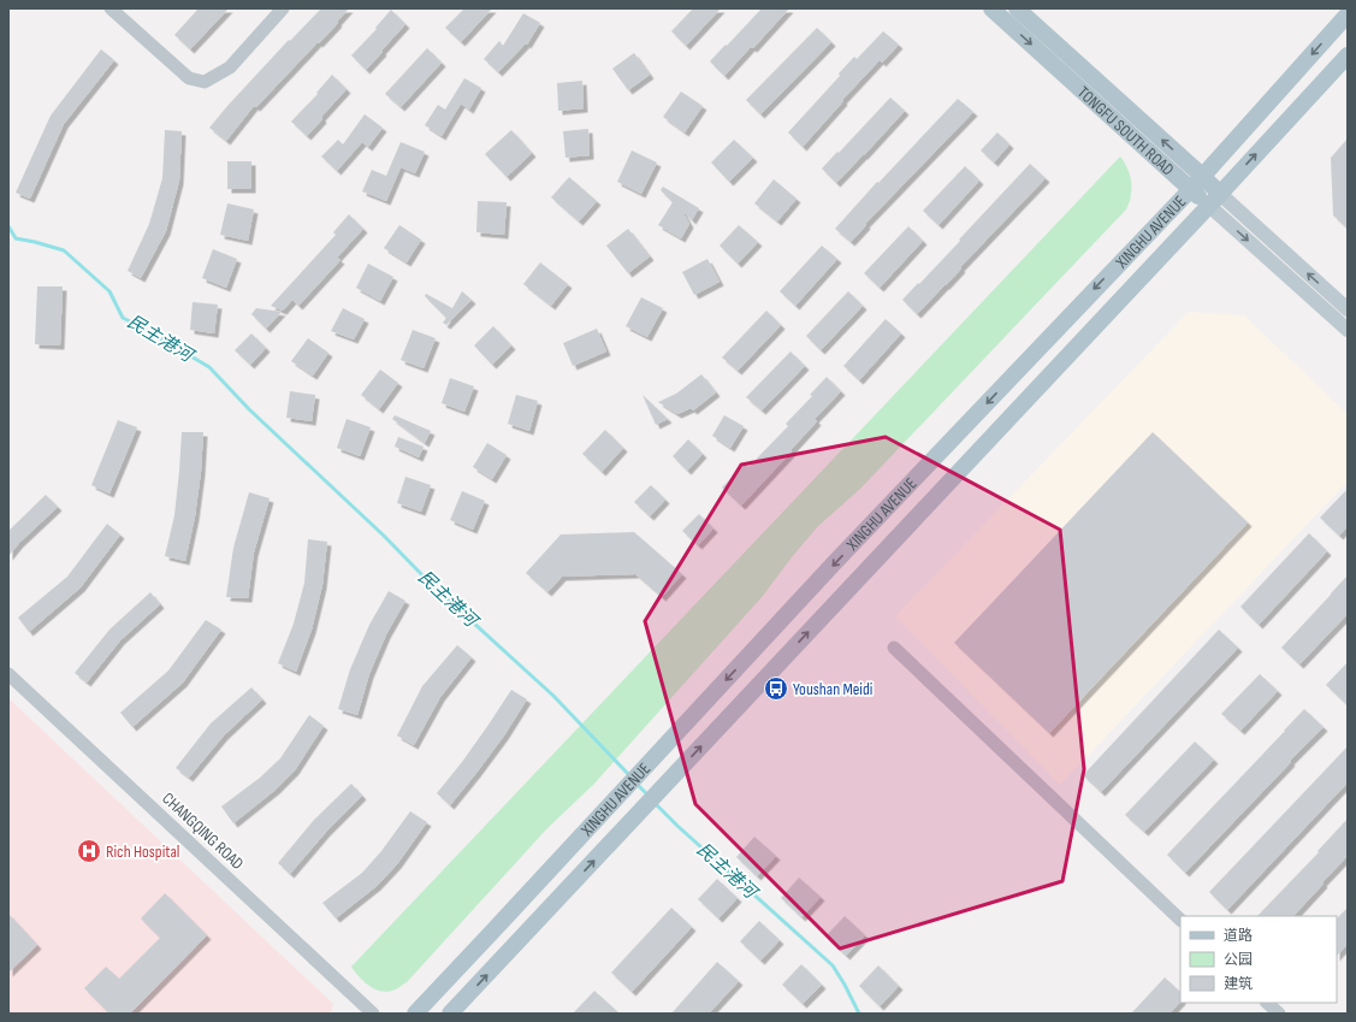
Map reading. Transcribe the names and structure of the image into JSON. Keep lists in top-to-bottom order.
{
  "streets": {
    "main road": ["TONGFU SOUTH ROAD", "XINGHU AVENUE"],
    "street": ["CHANGQING ROAD"]
  },
  "crossings": [
    ["TONGFU SOUTH ROAD", "XINGHU AVENUE"]
  ],
  "water": ["民主港河"],
  "places": {
    "bus stop": ["Youshan Meidi"],
    "hospital": ["Rich Hospital"]
  },
  "legend": ["道路", "公园", "建筑"]
}
